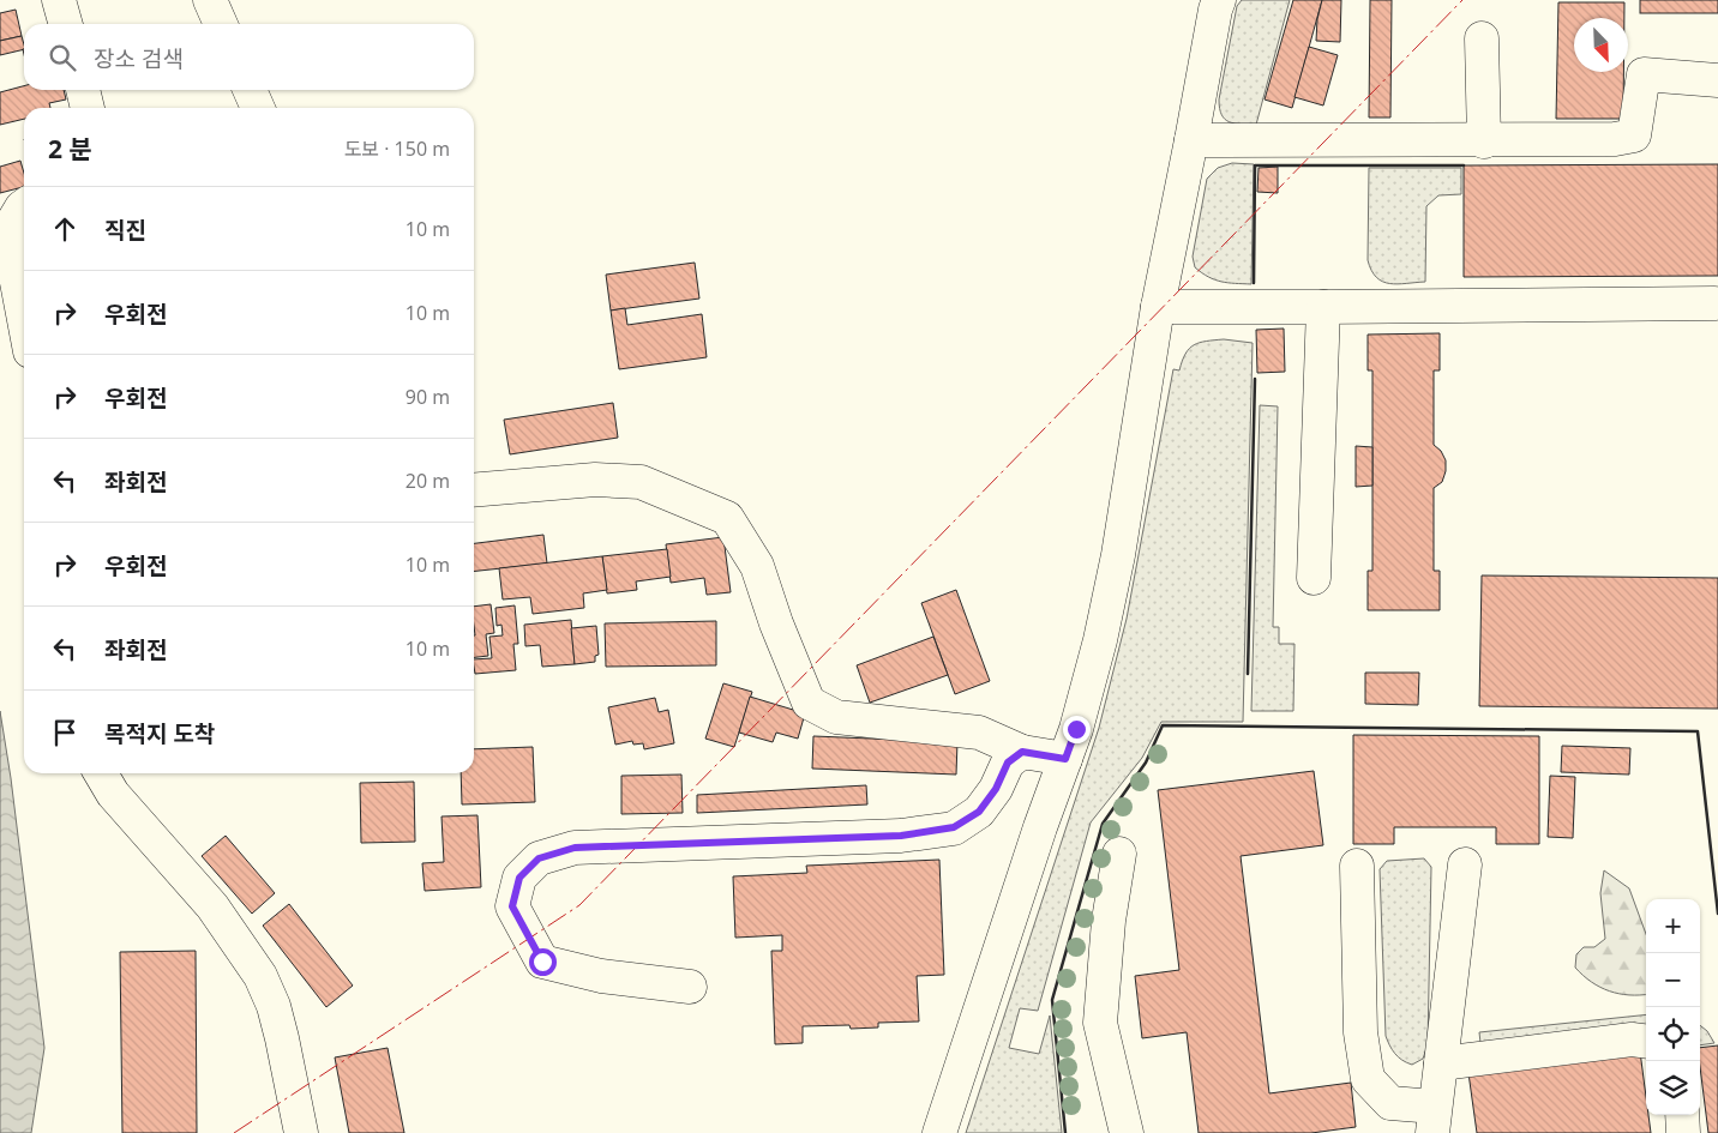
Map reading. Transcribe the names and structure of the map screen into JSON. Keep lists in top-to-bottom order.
{
  "north": "bottom right",
  "page": {
    "search": "장소 검색",
    "heading": ["2 분", "도보 · 150 m"],
    "list": [
      ["직진", "10 m"],
      ["우회전", "10 m"],
      ["우회전", "90 m"],
      ["좌회전", "20 m"],
      ["우회전", "10 m"],
      ["좌회전", "10 m"],
      "목적지 도착"
    ],
    "map_buttons": ["+", "−"]
  }
}
